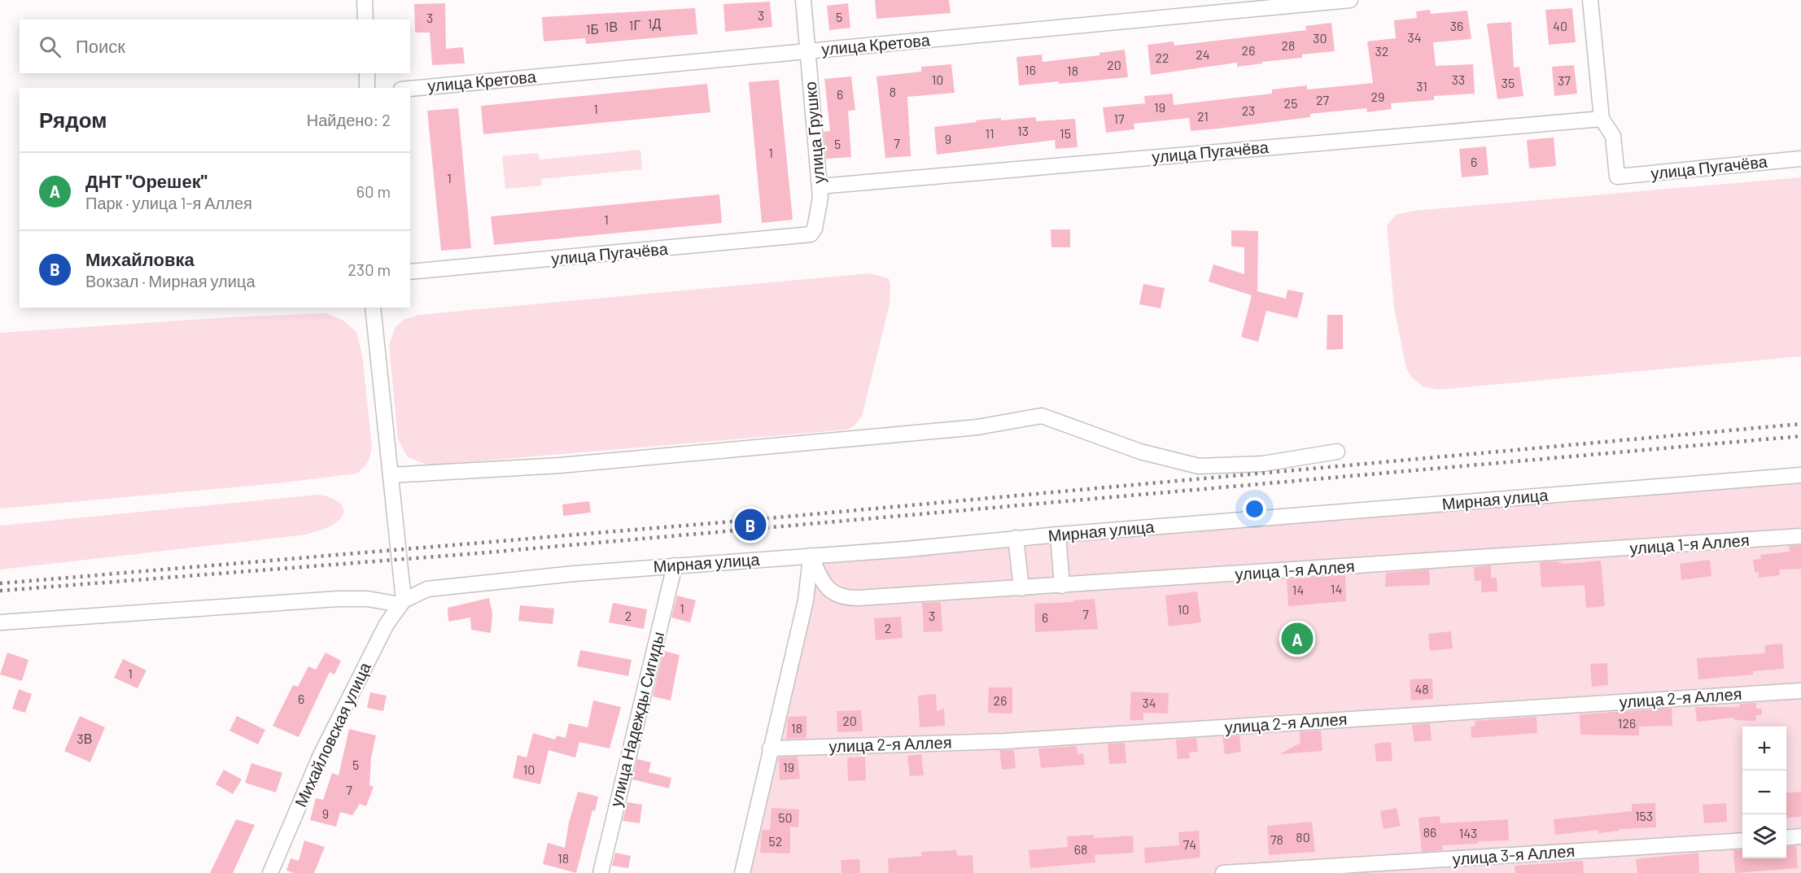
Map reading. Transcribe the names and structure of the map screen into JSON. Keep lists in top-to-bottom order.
{
  "streets": {
    "street": [
      "улица Кретова",
      "улица Грушко",
      "улица Пугачёва",
      "Мирная улица",
      "улица 1-я Аллея",
      "улица 2-я Аллея",
      "улица Надежды Сигиды",
      "Михайловская улица",
      "улица 3-я Аллея"
    ]
  },
  "crossings": [
    ["улица Кретова", "улица Грушко"],
    ["улица Грушко", "улица Пугачёва"],
    ["Мирная улица", "улица 1-я Аллея"],
    ["Мирная улица", "улица Надежды Сигиды"],
    ["Мирная улица", "Михайловская улица"]
  ],
  "house_numbers": [
    "3",
    "5",
    "3",
    "1Д",
    "1Г",
    "36",
    "40",
    "1В",
    "1Б",
    "34",
    "30",
    "28",
    "26",
    "32",
    "24",
    "22",
    "20",
    "16",
    "18",
    "10",
    "33",
    "37",
    "35",
    "31",
    "8",
    "6",
    "29",
    "27",
    "25",
    "19",
    "1",
    "23",
    "21",
    "17",
    "13",
    "11",
    "15",
    "9",
    "7",
    "5",
    "1",
    "6",
    "1",
    "1",
    "14",
    "14",
    "1",
    "10",
    "7",
    "2",
    "3",
    "6",
    "2",
    "1",
    "48",
    "6",
    "26",
    "34",
    "20",
    "126",
    "18",
    "3В",
    "5",
    "19",
    "10",
    "7",
    "9",
    "153",
    "50",
    "86",
    "143",
    "80",
    "78",
    "52",
    "74",
    "68",
    "18"
  ],
  "page": {
    "search": "Поиск",
    "heading": ["Рядом", "Найдено: 2"],
    "list": [
      {
        "mark": "A",
        "name": "ДНТ \"Орешек\"",
        "note": "Парк · улица 1-я Аллея",
        "value": "60 m"
      },
      {
        "mark": "B",
        "name": "Михайловка",
        "note": "Вокзал · Мирная улица",
        "value": "230 m"
      }
    ],
    "pins": ["B", "A"],
    "map_buttons": ["+", "−"]
  }
}
